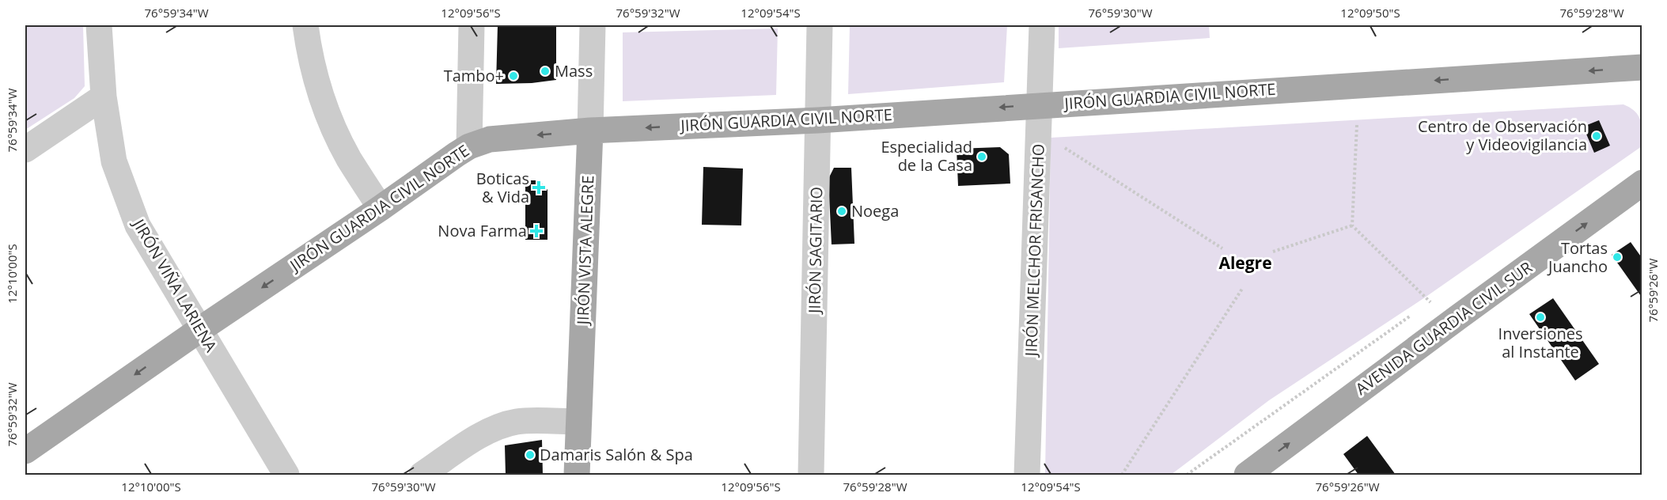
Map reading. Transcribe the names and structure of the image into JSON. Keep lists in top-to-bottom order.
{
  "streets": {
    "main road": ["JIRÓN GUARDIA CIVIL NORTE", "JIRÓN VISTA ALEGRE", "AVENIDA GUARDIA CIVIL SUR"],
    "street": ["JIRÓN SAGITARIO", "JIRÓN MELCHOR FRISANCHO", "JIRÓN VIÑA LARIENA"]
  },
  "crossings": [
    ["JIRÓN GUARDIA CIVIL NORTE", "JIRÓN VISTA ALEGRE"],
    ["JIRÓN GUARDIA CIVIL NORTE", "JIRÓN SAGITARIO"],
    ["JIRÓN GUARDIA CIVIL NORTE", "JIRÓN MELCHOR FRISANCHO"],
    ["JIRÓN GUARDIA CIVIL NORTE", "JIRÓN VIÑA LARIENA"]
  ],
  "one_way": ["JIRÓN GUARDIA CIVIL NORTE", "AVENIDA GUARDIA CIVIL SUR"],
  "districts": ["Alegre"],
  "places": {
    "other": [
      "Mass",
      "Tambo+",
      "Centro de Observación y Videovigilancia",
      "Especialidad de la Casa",
      "Noega",
      "Tortas Juancho",
      "Inversiones al Instante",
      "Damaris Salón & Spa"
    ],
    "health": ["Boticas & Vida", "Nova Farma"]
  },
  "coordinates": [
    "76°59'34\"W",
    "12°09'56\"S",
    "76°59'32\"W",
    "12°09'54\"S",
    "76°59'30\"W",
    "12°09'50\"S",
    "76°59'28\"W",
    "12°10'00\"S",
    "76°59'26\"W"
  ]
}
